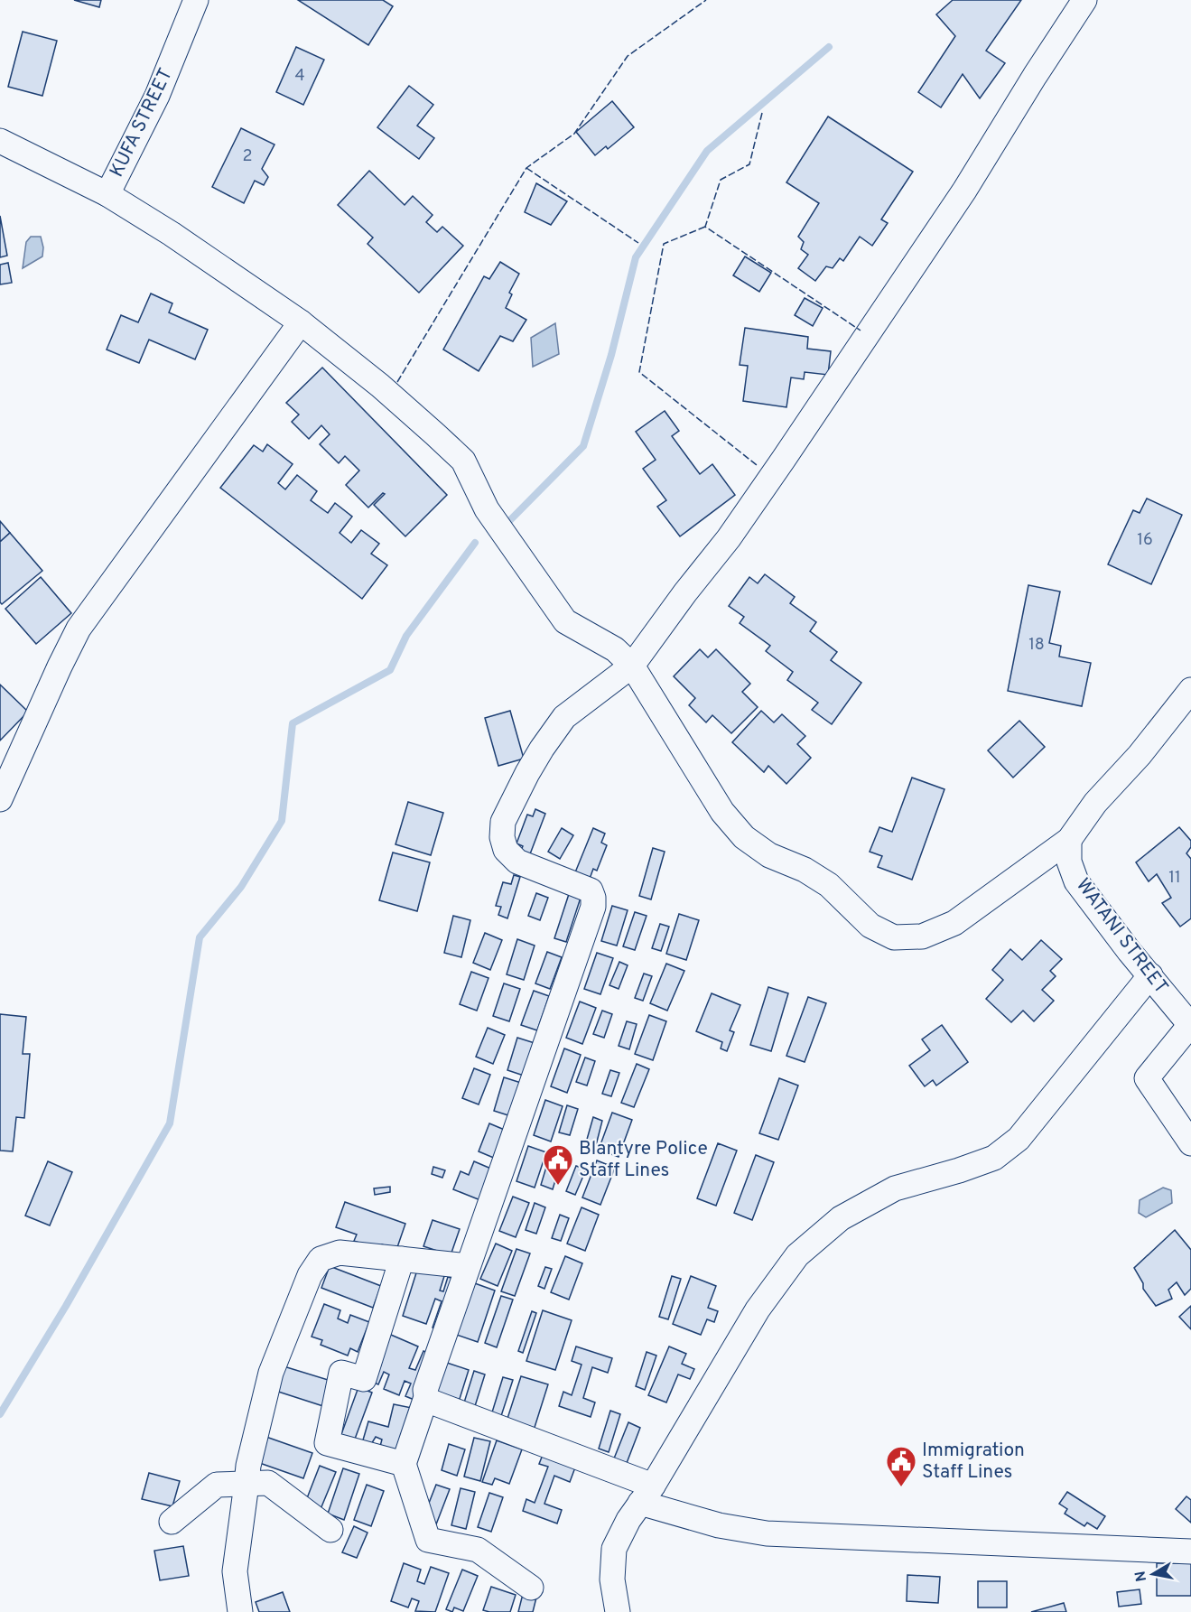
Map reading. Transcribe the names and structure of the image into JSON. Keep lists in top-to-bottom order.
{
  "streets": {
    "street": ["KUFA STREET", "WATANI STREET"]
  },
  "places": {
    "public building": ["Blantyre Police Staff Lines", "Immigration Staff Lines"]
  },
  "house_numbers": [
    "4",
    "2",
    "16",
    "18",
    "11"
  ],
  "north": "left"
}
